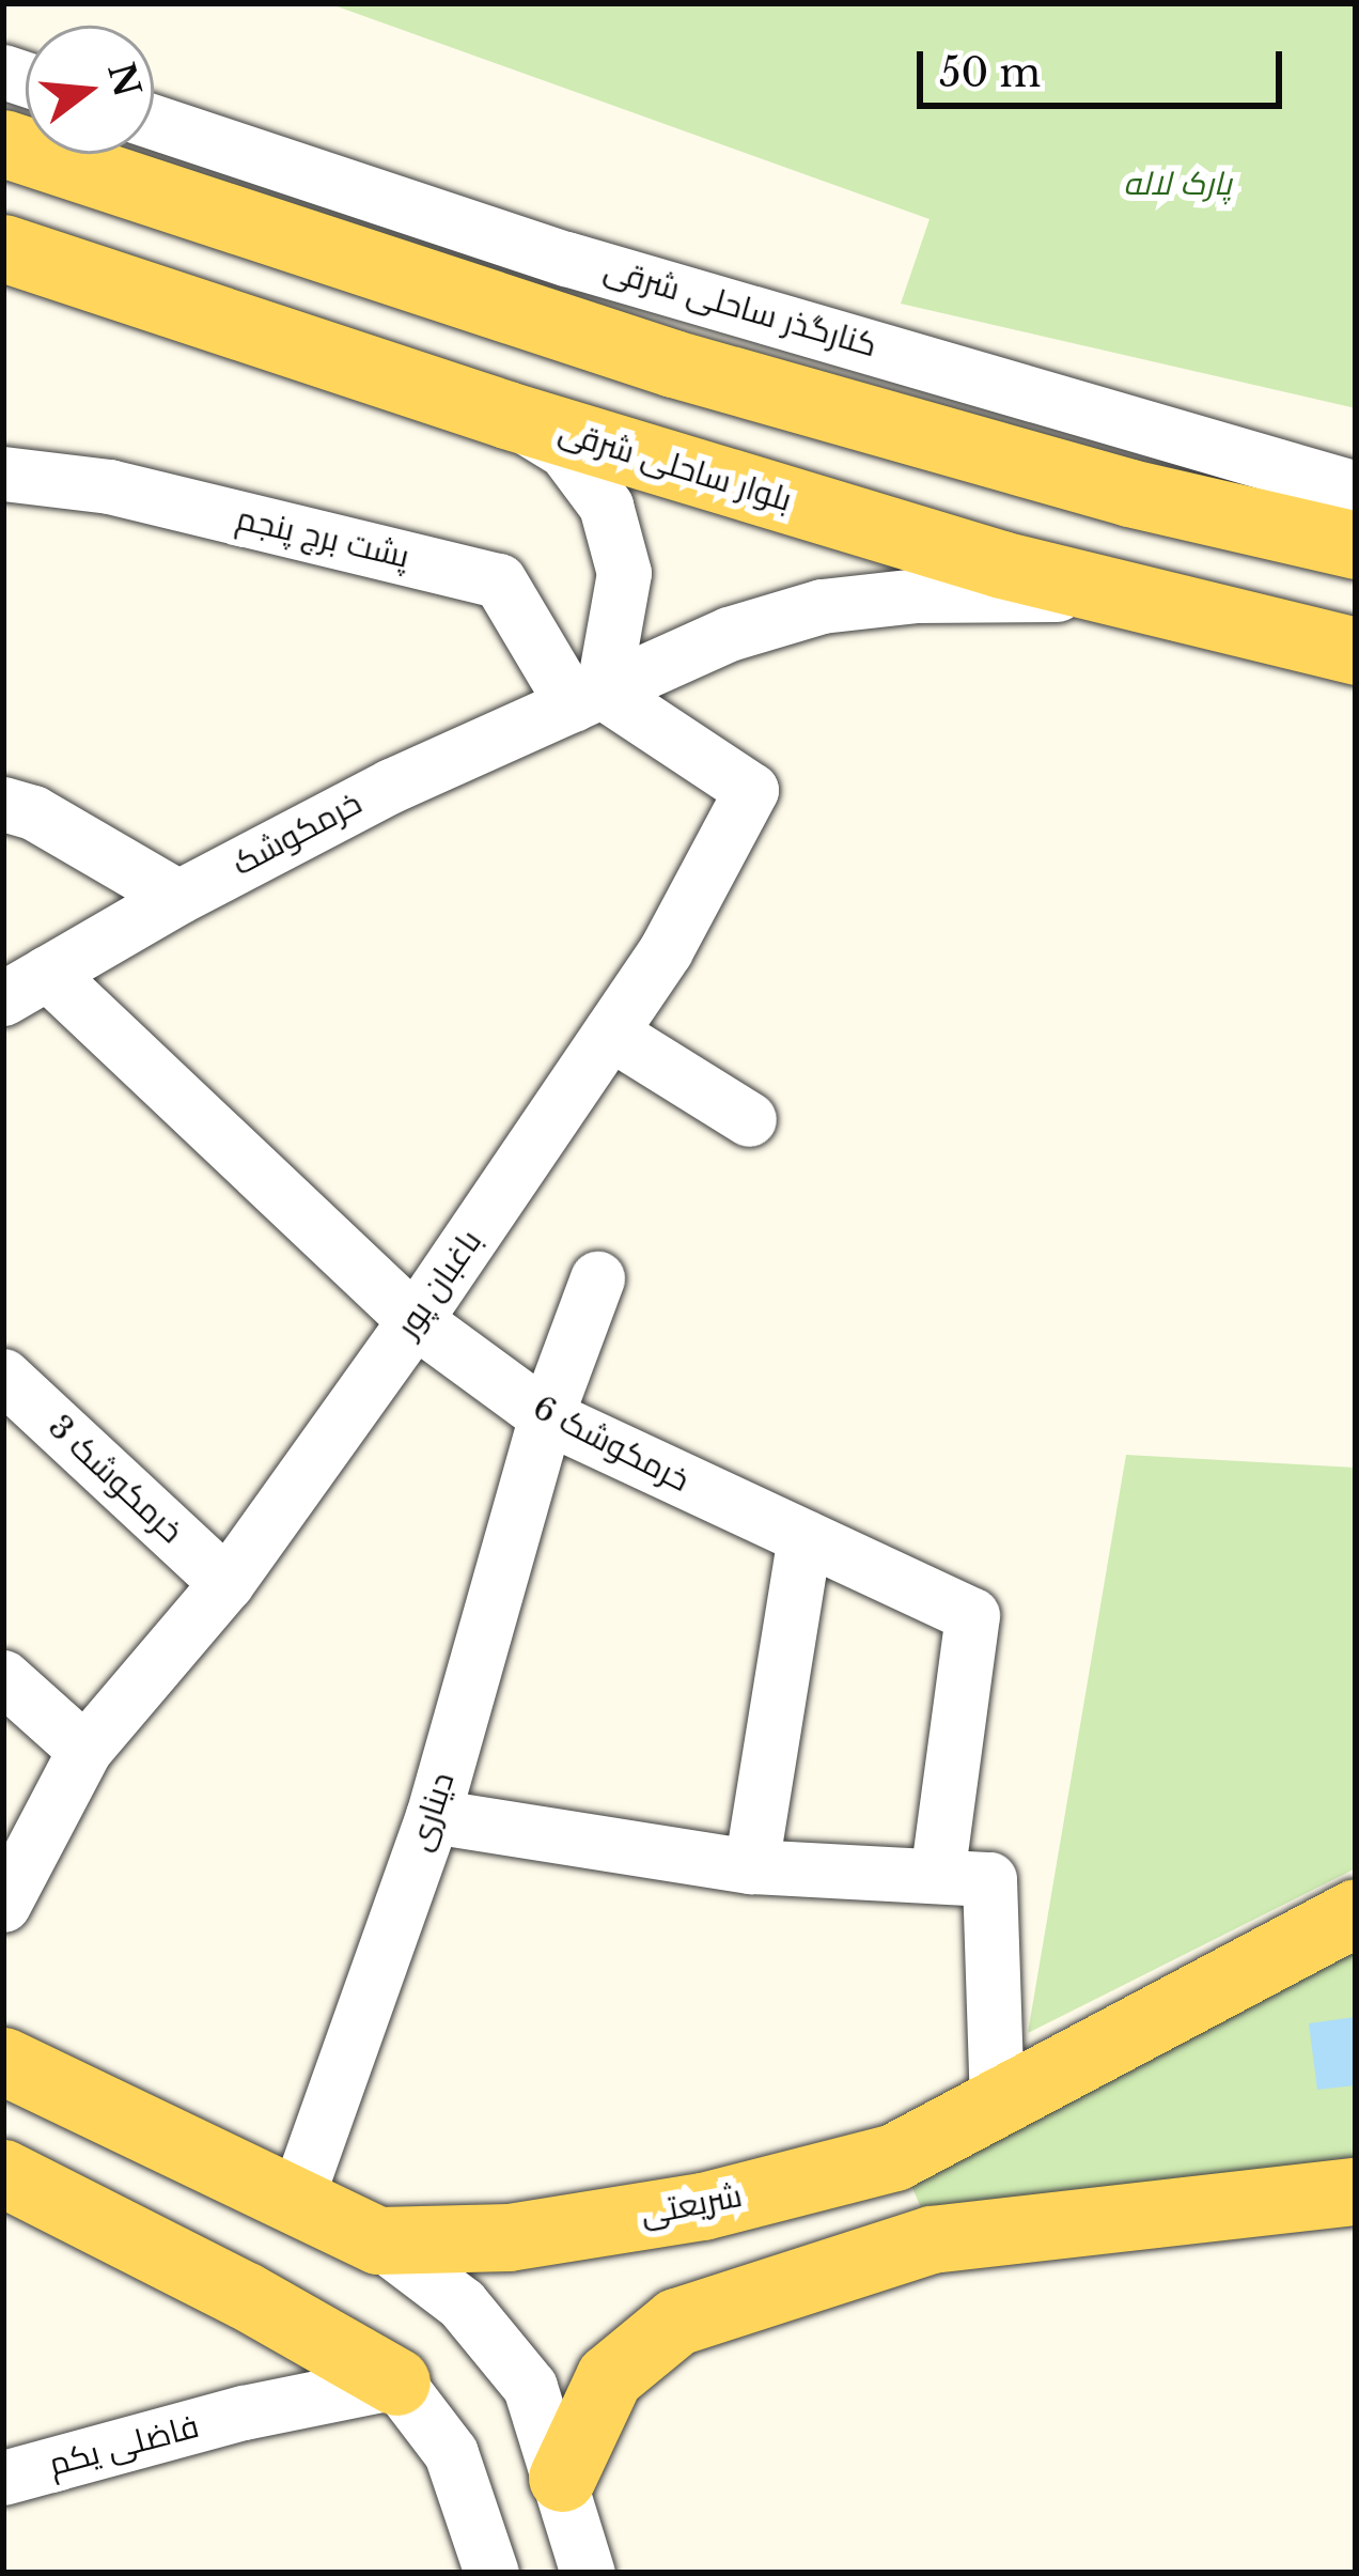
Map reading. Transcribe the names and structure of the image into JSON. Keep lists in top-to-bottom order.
{
  "streets": {
    "main road": ["بلوار ساحلی شرقی", "شریعتی"],
    "street": [
      "کنارگذر ساحلی شرقی",
      "پشت برج پنجم",
      "خرمکوشک",
      "باغبان پور",
      "خرمکوشک 6",
      "خرمکوشک 3",
      "دیناری",
      "فاضلی یکم"
    ]
  },
  "crossings": [
    ["بلوار ساحلی شرقی", "خرمکوشک"],
    ["پشت برج پنجم", "خرمکوشک"],
    ["پشت برج پنجم", "باغبان پور"],
    ["خرمکوشک", "باغبان پور"],
    ["خرمکوشک", "خرمکوشک 6"],
    ["باغبان پور", "خرمکوشک 6"],
    ["باغبان پور", "خرمکوشک 3"],
    ["خرمکوشک 6", "دیناری"],
    ["دیناری", "شریعتی"]
  ],
  "parks": ["پارک لاله"],
  "scale_bar": "50 m",
  "north": "right"
}
